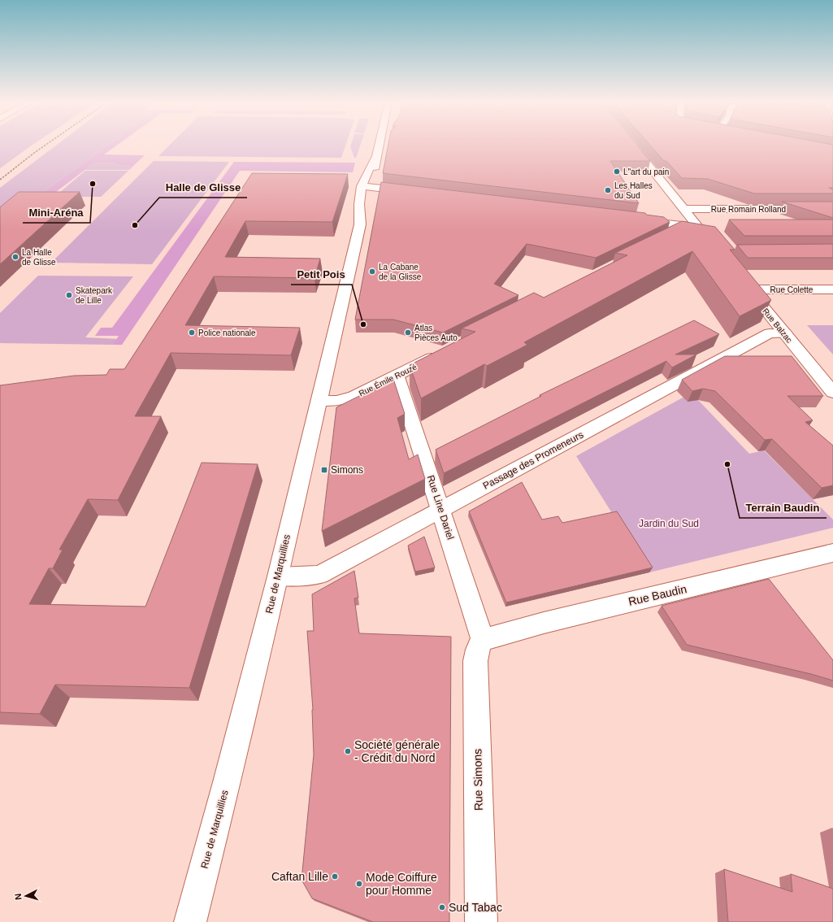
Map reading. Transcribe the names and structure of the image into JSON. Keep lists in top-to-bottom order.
{
  "streets": {
    "main road": [
      "Rue Romain Rolland",
      "Rue Colette",
      "Rue Balzac",
      "Rue Émile Rouzé",
      "Passage des Promeneurs",
      "Rue Line Dariel",
      "Rue de Marquillies",
      "Rue Baudin",
      "Rue Simons"
    ]
  },
  "crossings": [
    ["Rue Colette", "Rue Balzac"],
    ["Rue Balzac", "Passage des Promeneurs"],
    ["Rue Émile Rouzé", "Rue Line Dariel"],
    ["Rue Émile Rouzé", "Rue de Marquillies"],
    ["Passage des Promeneurs", "Rue Line Dariel"],
    ["Passage des Promeneurs", "Rue de Marquillies"],
    ["Rue Line Dariel", "Rue Baudin"],
    ["Rue Line Dariel", "Rue Simons"],
    ["Rue Baudin", "Rue Simons"]
  ],
  "parks": ["Jardin du Sud"],
  "places": {
    "other": [
      "L\"art du pain",
      "Mini-Aréna",
      "Les Halles du Sud",
      "Halle de Glisse",
      "La Halle de Glisse",
      "La Cabane de la Glisse",
      "Skatepark de Lille",
      "Petit Pois",
      "Police nationale",
      "Atlas Pièces Auto",
      "Terrain Baudin",
      "Société générale - Crédit du Nord",
      "Caftan Lille",
      "Mode Coiffure pour Homme",
      "Sud Tabac"
    ],
    "transit": ["Simons"]
  },
  "north": "left"
}
